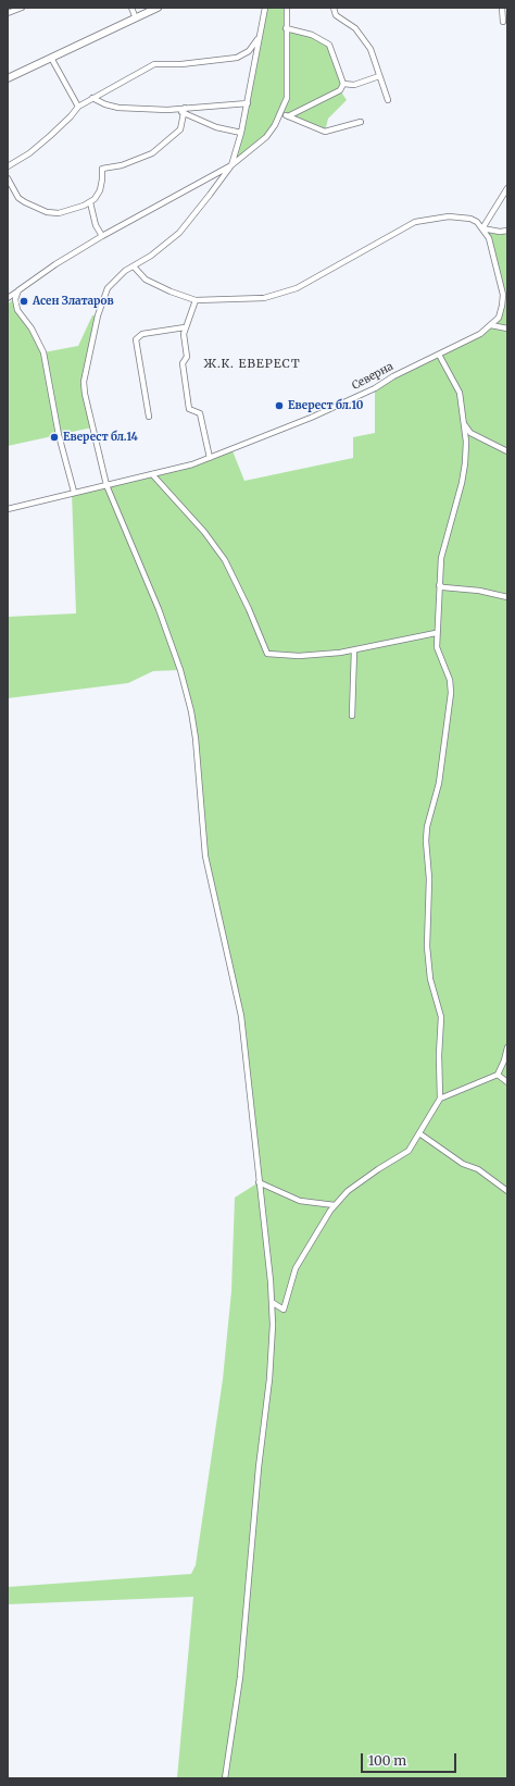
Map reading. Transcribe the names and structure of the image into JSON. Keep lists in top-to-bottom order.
{
  "streets": {
    "street": ["Северна"]
  },
  "districts": ["Ж.К. ЕВЕРЕСТ"],
  "places": ["Асен Златаров", "Еверест бл.10", "Еверест бл.14"],
  "scale_bar": "100 m"
}
